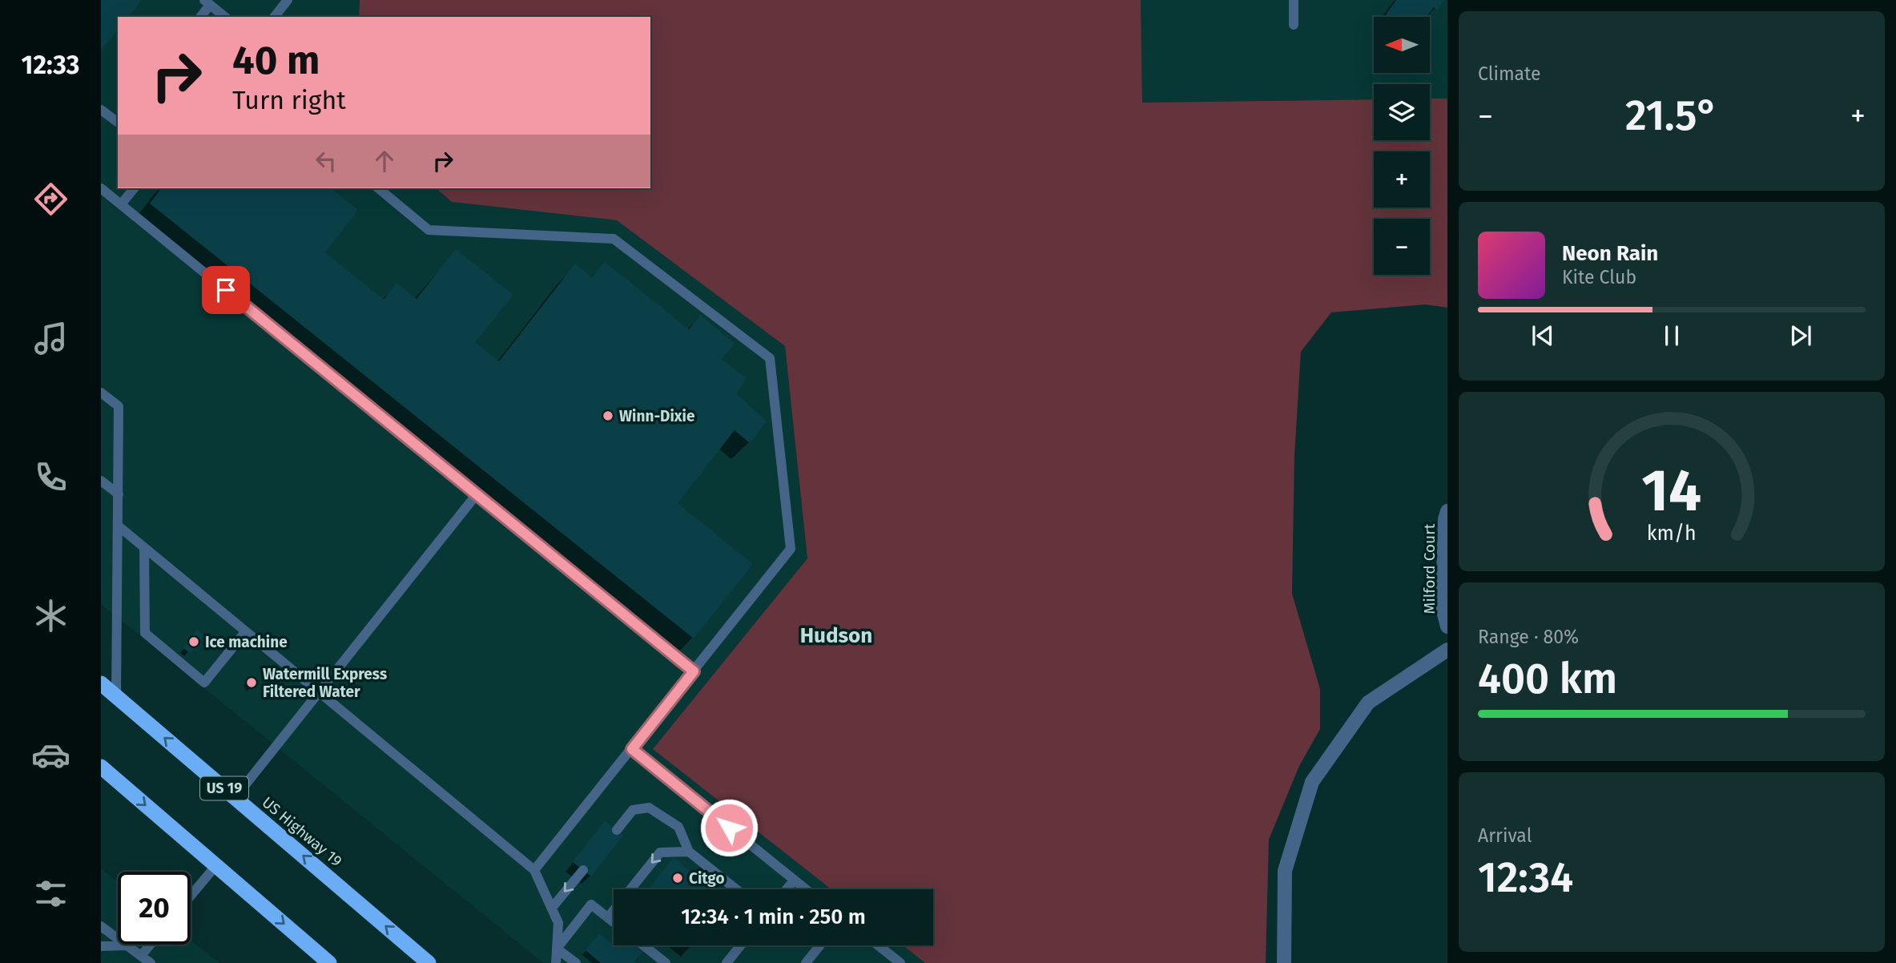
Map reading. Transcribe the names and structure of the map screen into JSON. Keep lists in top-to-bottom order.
{
  "streets": {
    "highway": ["US 19", "US Highway 19"],
    "street": ["Milford Court"]
  },
  "districts": ["Hudson"],
  "places": [
    "Winn-Dixie",
    "Ice machine",
    "Watermill Express Filtered Water",
    "Citgo"
  ],
  "north": "left",
  "page": {
    "tabs": "12:33",
    "tile": [
      "Climate",
      ["Range · 80%", "400 km"],
      ["Arrival", "12:34"]
    ],
    "map_buttons": ["+", "−"],
    "turn": ["40 m", "Turn right"],
    "heat": ["−", "21.5°", "+"],
    "song": ["Neon Rain", "Kite Club"],
    "limit": "20",
    "trip": "12:34 · 1 min · 250 m",
    "gauge": ["14", "km/h"]
  }
}
